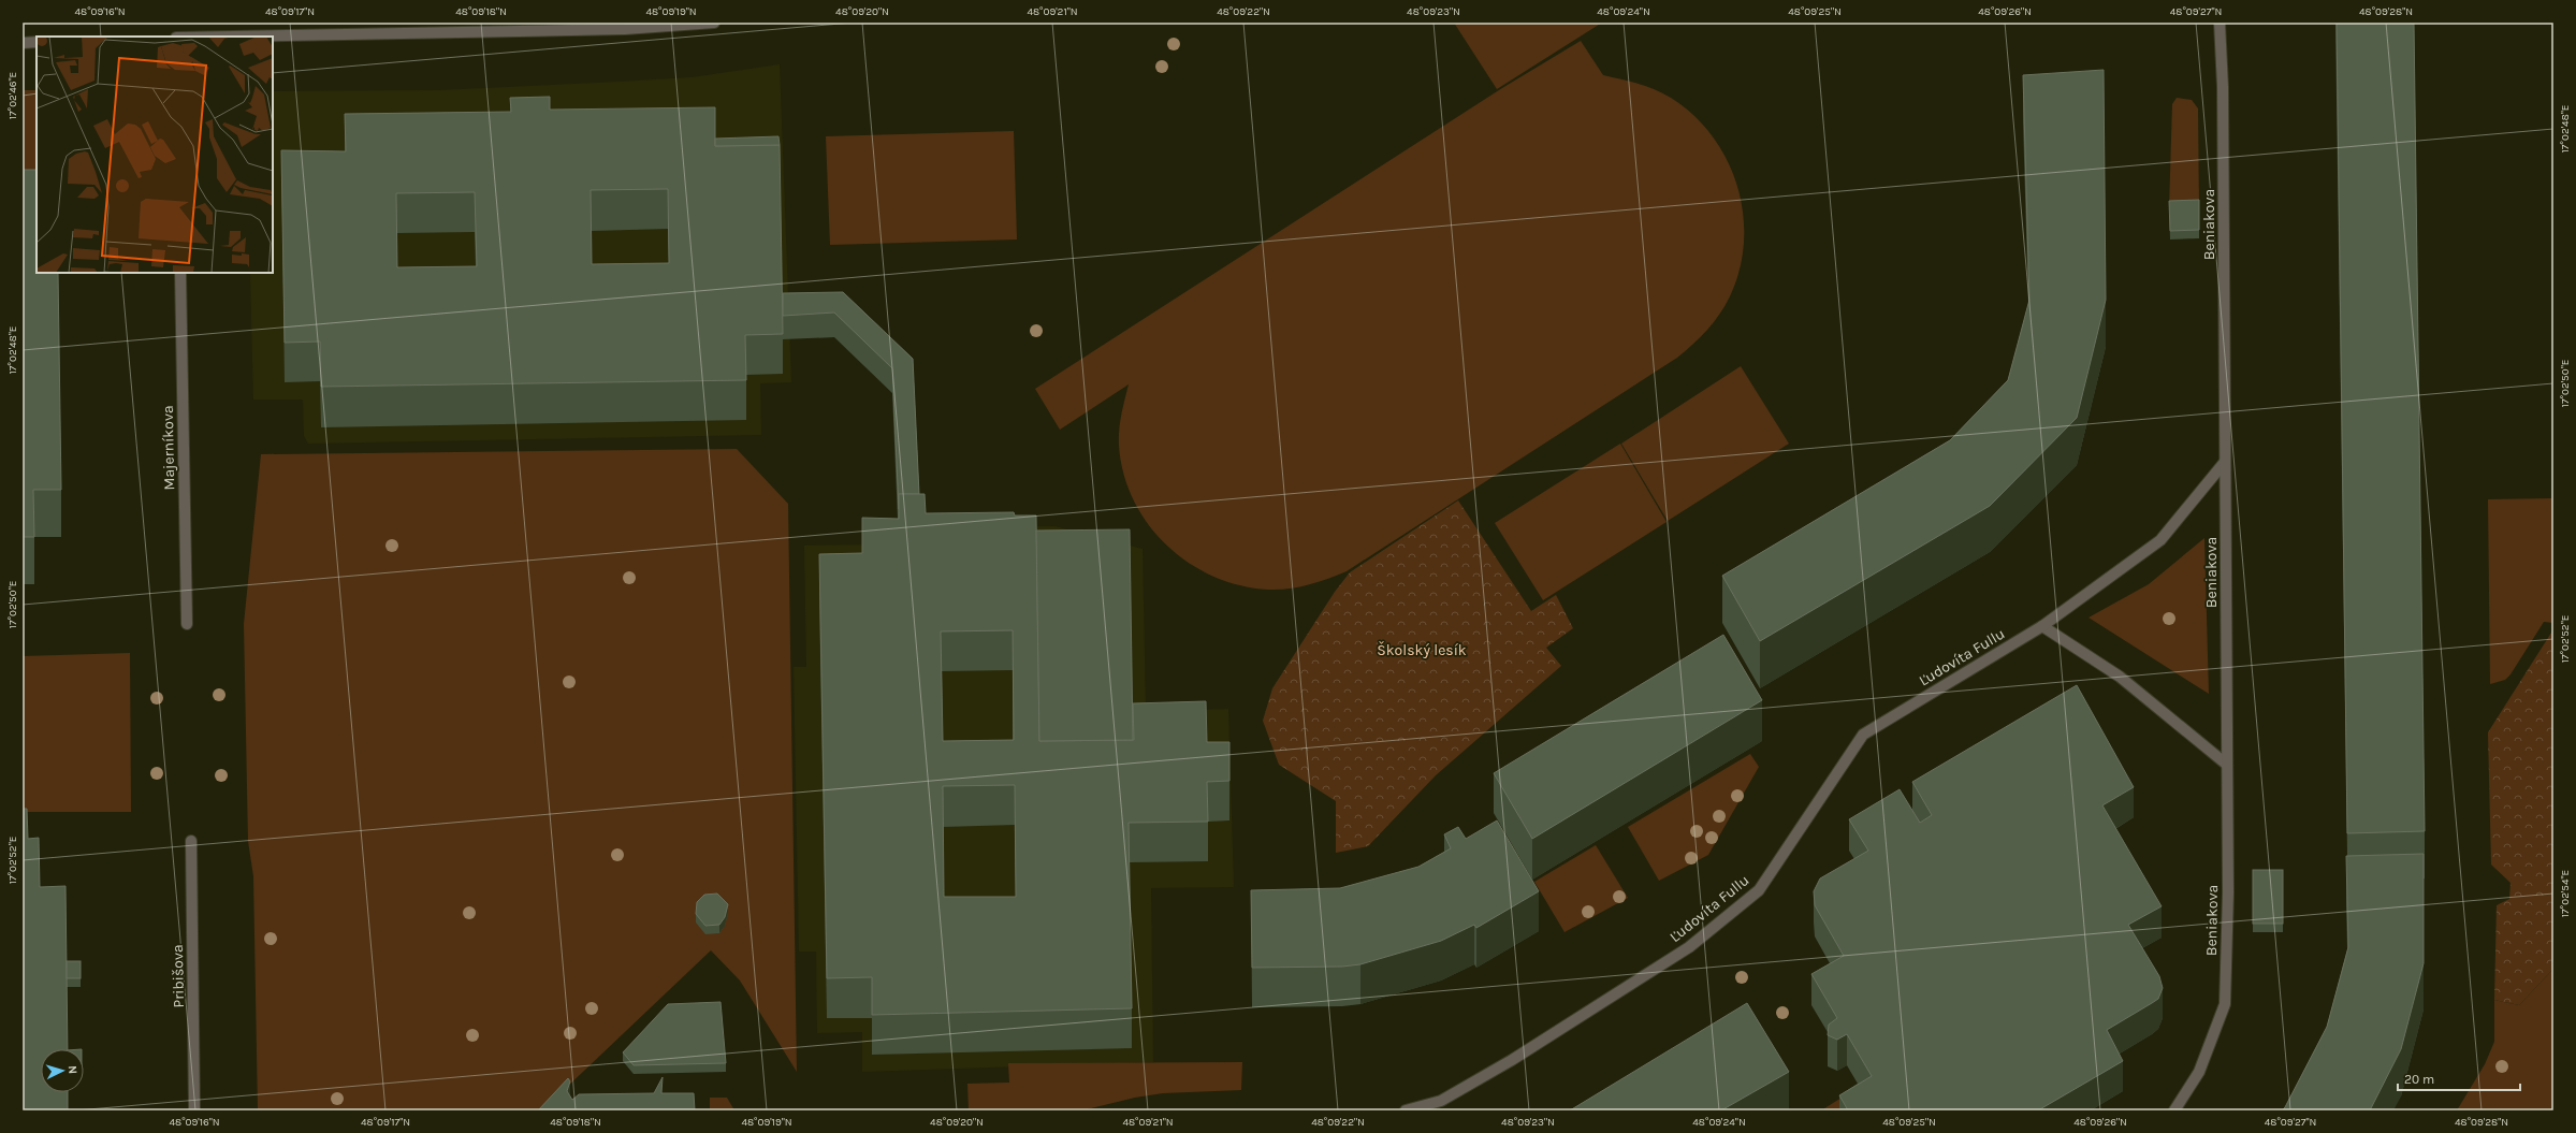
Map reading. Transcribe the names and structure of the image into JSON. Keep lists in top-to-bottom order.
{
  "streets": {
    "street": [
      "Beniakova",
      "Majerníkova",
      "Ľudovíta Fullu",
      "Pribišova"
    ]
  },
  "crossings": [
    ["Beniakova", "Ľudovíta Fullu"]
  ],
  "parks": ["Školský lesík"],
  "scale_bar": "20 m",
  "north": "right",
  "coordinates": [
    "48°09'16\"N",
    "48°09'17\"N",
    "48°09'18\"N",
    "48°09'19\"N",
    "48°09'20\"N",
    "48°09'21\"N",
    "48°09'22\"N",
    "48°09'23\"N",
    "48°09'24\"N",
    "48°09'25\"N",
    "48°09'26\"N",
    "48°09'27\"N",
    "48°09'28\"N",
    "17°02'46\"E",
    "17°02'48\"E",
    "17°02'50\"E",
    "17°02'52\"E",
    "17°02'54\"E"
  ]
}
